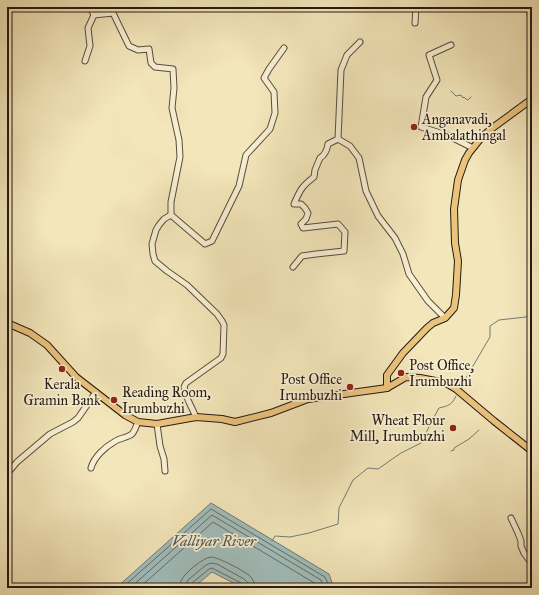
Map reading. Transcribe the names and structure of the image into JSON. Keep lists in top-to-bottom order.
{
  "water": ["Valliyar River"],
  "places": [
    "Anganavadi, Ambalathingal",
    "Kerala Gramin Bank",
    "Post Office, Irumbuzhi",
    "Post Office Irumbuzhi",
    "Reading Room, Irumbuzhi",
    "Wheat Flour Mill, Irumbuzhi"
  ]
}
